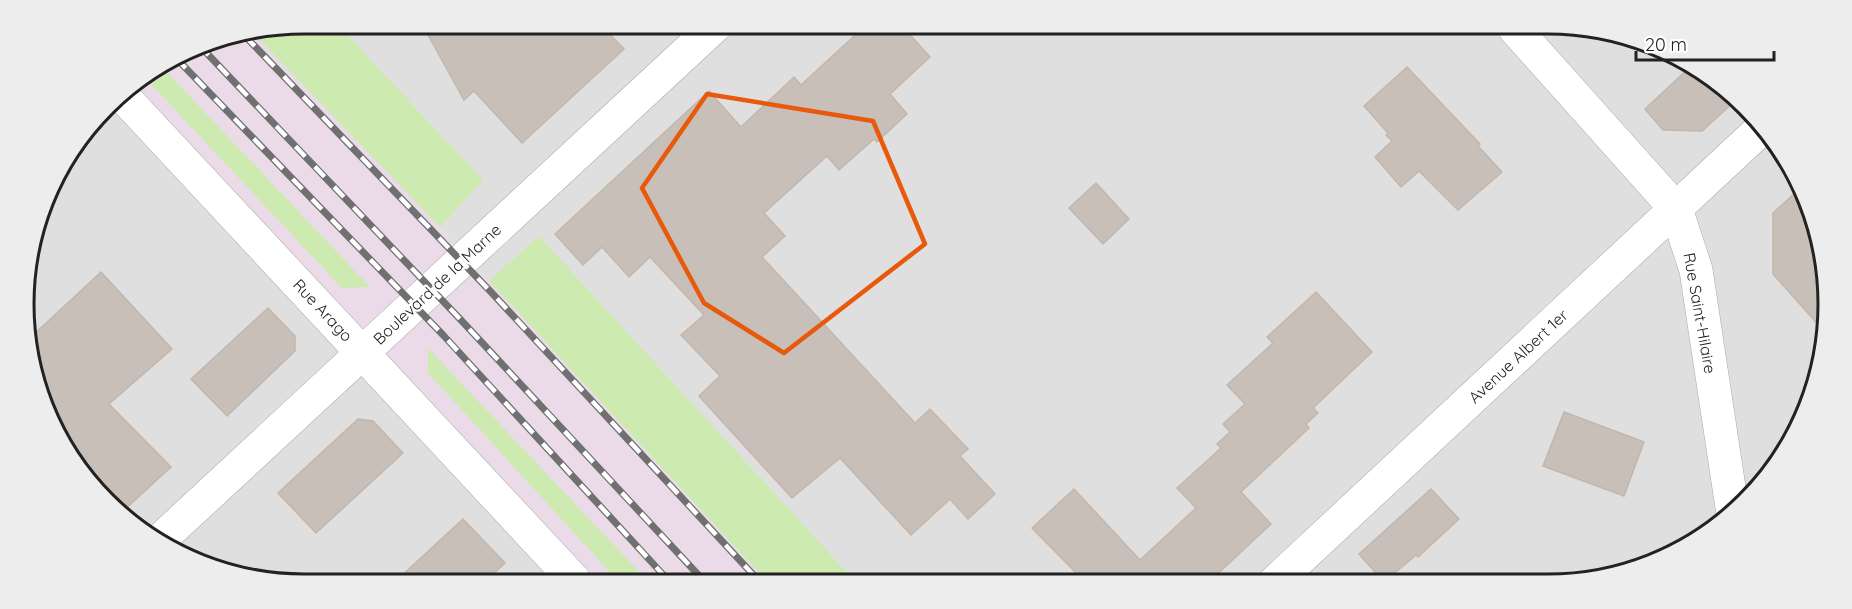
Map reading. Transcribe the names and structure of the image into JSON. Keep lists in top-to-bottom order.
{
  "streets": {
    "street": [
      "Boulevard de la Marne",
      "Rue Arago",
      "Rue Saint-Hilaire",
      "Avenue Albert 1er"
    ]
  },
  "crossings": [
    ["Boulevard de la Marne", "Rue Arago"],
    ["Rue Saint-Hilaire", "Avenue Albert 1er"]
  ],
  "scale_bar": "20 m"
}
